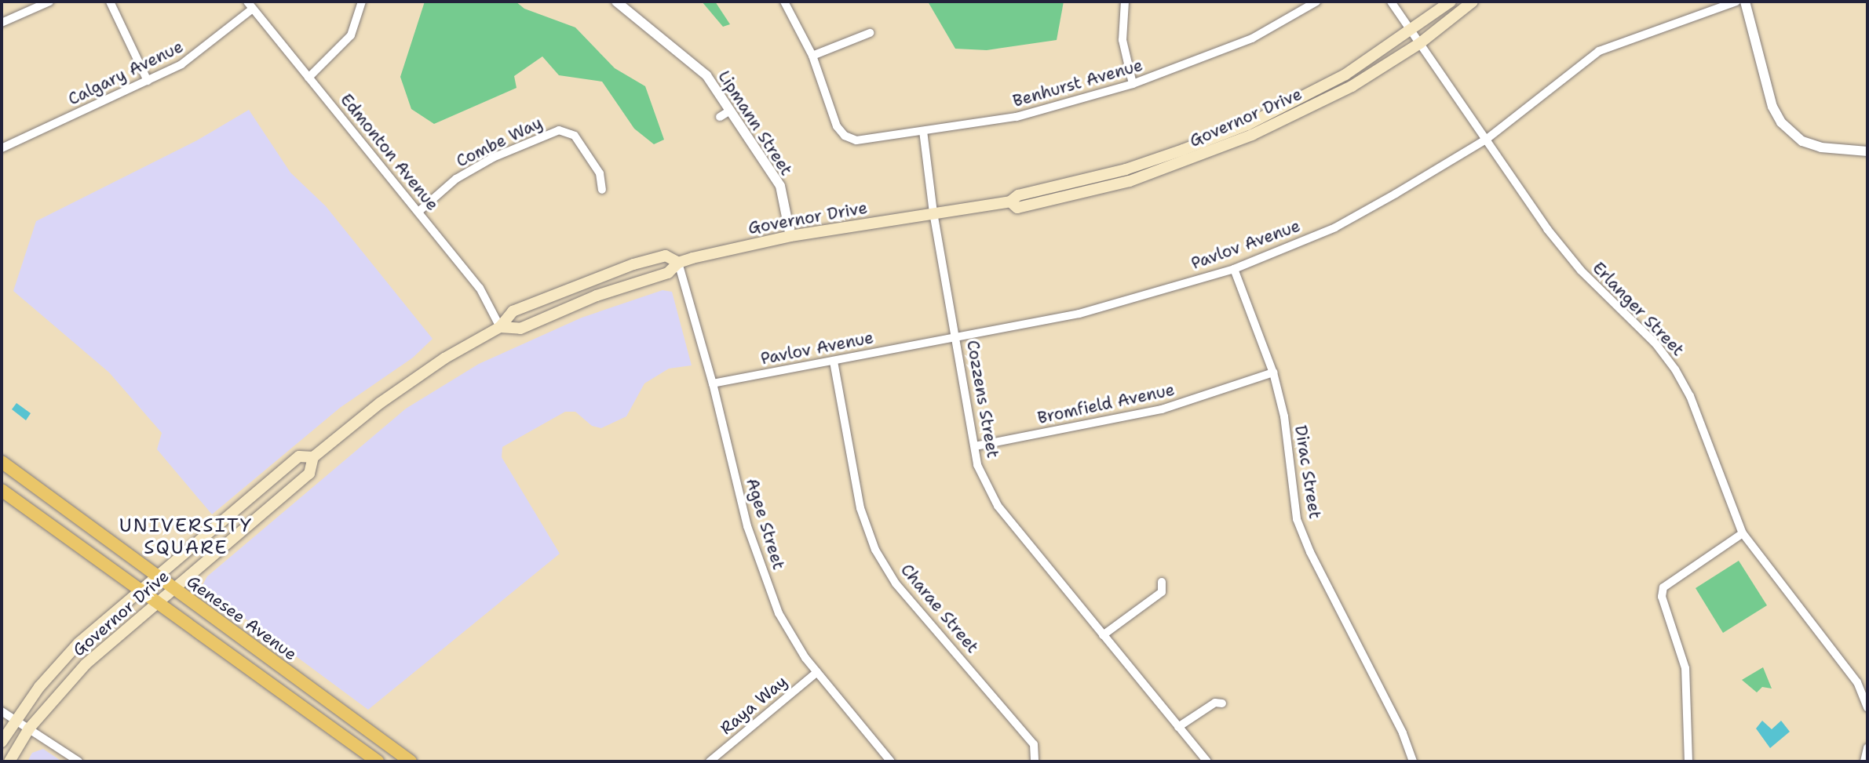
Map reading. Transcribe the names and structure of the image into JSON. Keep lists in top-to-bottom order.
{
  "streets": {
    "main road": ["Governor Drive", "Genesee Avenue"],
    "street": [
      "Calgary Avenue",
      "Benhurst Avenue",
      "Lipmann Street",
      "Combe Way",
      "Edmonton Avenue",
      "Pavlov Avenue",
      "Erlanger Street",
      "Cozzens Street",
      "Bromfield Avenue",
      "Dirac Street",
      "Agee Street",
      "Charae Street",
      "Raya Way"
    ]
  },
  "crossings": [
    ["Calgary Avenue", "Edmonton Avenue"],
    ["Benhurst Avenue", "Cozzens Street"],
    ["Governor Drive", "Lipmann Street"],
    ["Governor Drive", "Edmonton Avenue"],
    ["Governor Drive", "Erlanger Street"],
    ["Governor Drive", "Cozzens Street"],
    ["Governor Drive", "Agee Street"],
    ["Governor Drive", "Genesee Avenue"],
    ["Combe Way", "Edmonton Avenue"],
    ["Pavlov Avenue", "Erlanger Street"],
    ["Pavlov Avenue", "Cozzens Street"],
    ["Pavlov Avenue", "Dirac Street"],
    ["Pavlov Avenue", "Agee Street"],
    ["Pavlov Avenue", "Charae Street"],
    ["Cozzens Street", "Bromfield Avenue"],
    ["Bromfield Avenue", "Dirac Street"],
    ["Agee Street", "Raya Way"]
  ],
  "districts": ["UNIVERSITY SQUARE"]
}
